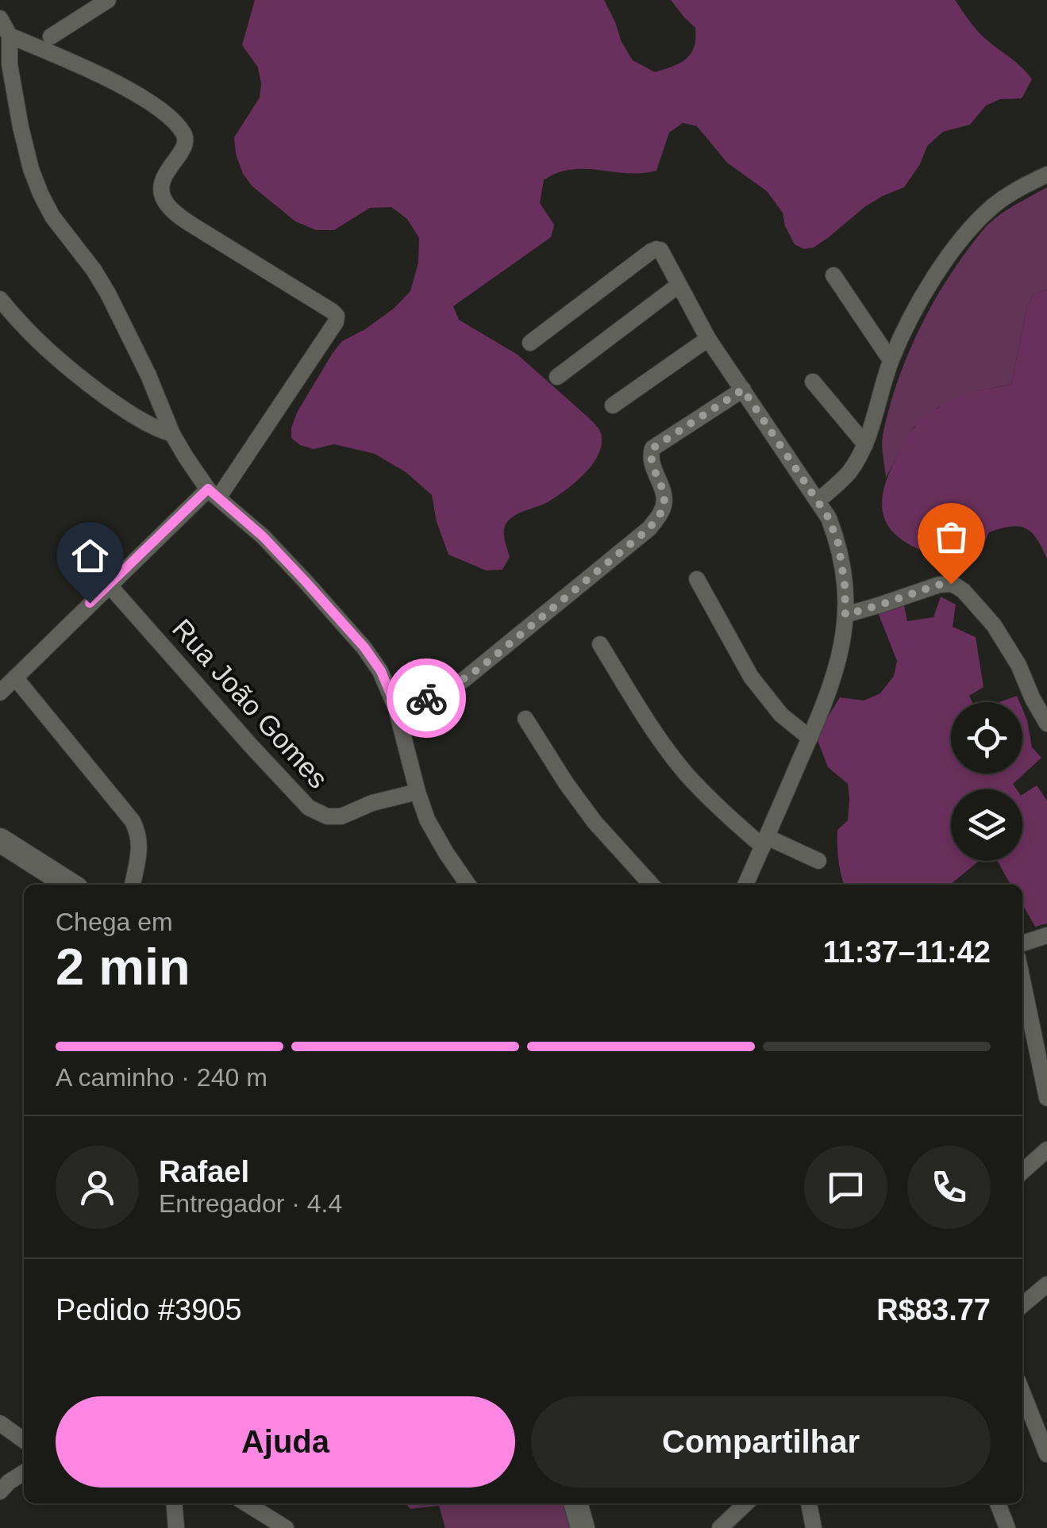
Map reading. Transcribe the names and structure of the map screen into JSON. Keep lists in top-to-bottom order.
{
  "streets": {
    "street": ["Rua João Gomes"]
  },
  "page": {
    "heading": ["2 min", "Chega em", "11:37–11:42"],
    "panel": [
      "Rafael",
      "Entregador · 4.4",
      "Pedido #3905",
      "R$83.77"
    ],
    "bar": "A caminho · 240 m",
    "buttons": ["Ajuda", "Compartilhar"]
  }
}
